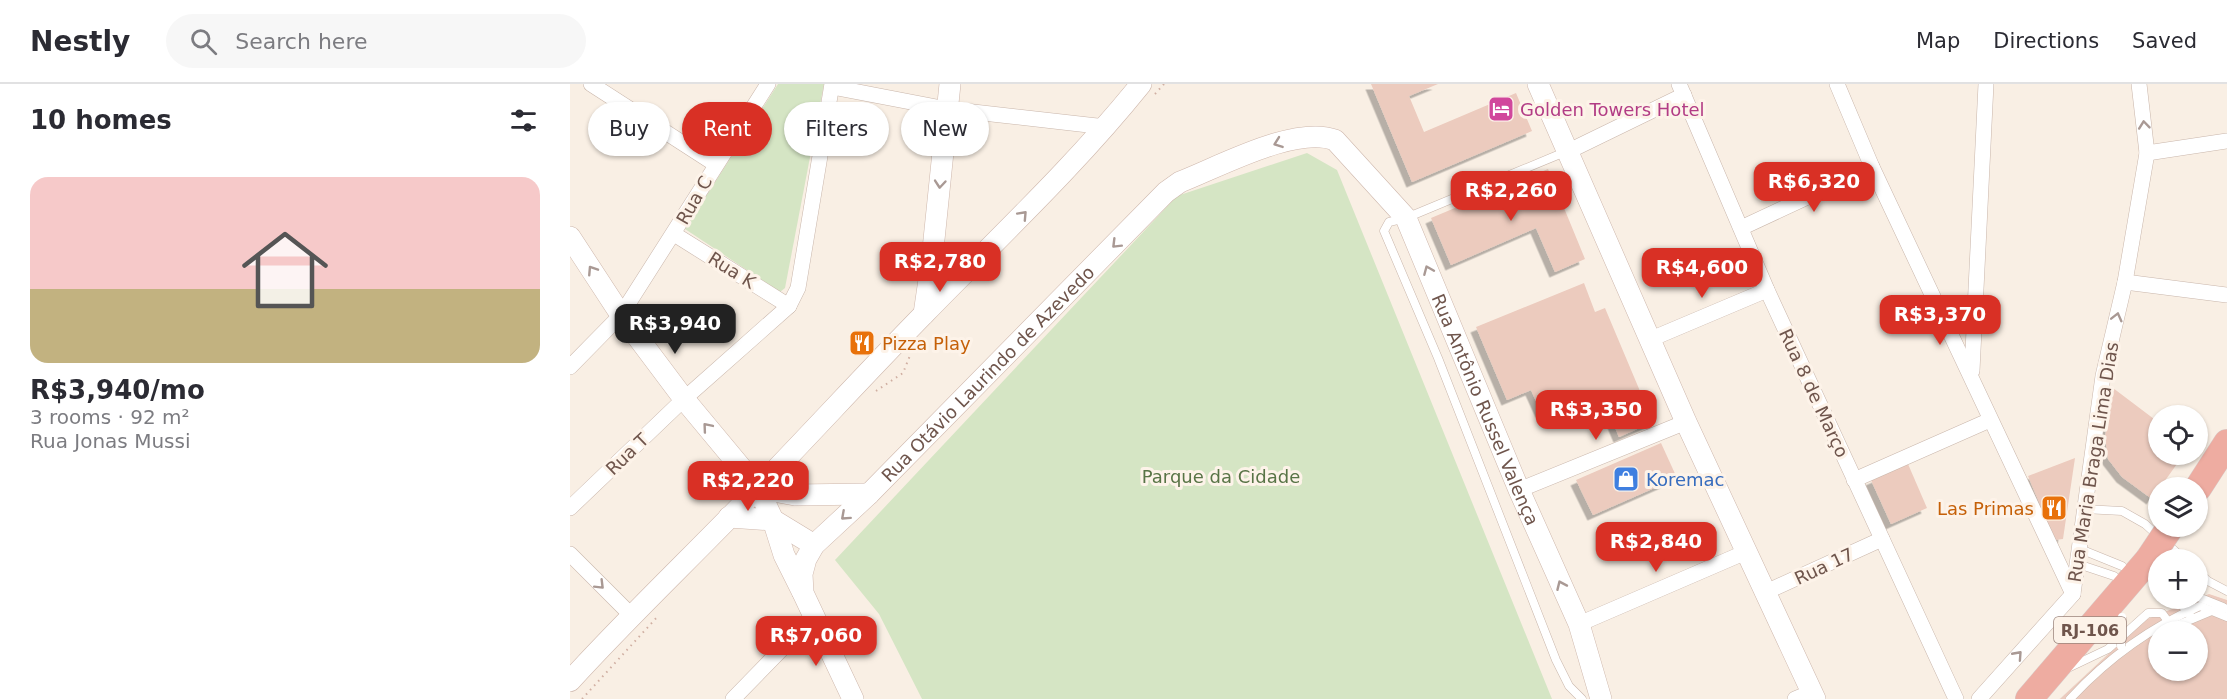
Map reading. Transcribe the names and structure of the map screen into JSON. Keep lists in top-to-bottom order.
{
  "streets": {
    "highway": ["RJ-106"],
    "street": [
      "Rua C",
      "Rua K",
      "Rua Otávio Laurindo de Azevedo",
      "Rua 8 de Março",
      "Rua Antônio Russel Valença",
      "Rua T",
      "Rua Maria Braga Lima Dias",
      "Rua 17"
    ]
  },
  "crossings": [
    ["Rua C", "Rua K"],
    ["Rua K", "Rua T"],
    ["Rua Otávio Laurindo de Azevedo", "Rua Antônio Russel Valença"],
    ["Rua 8 de Março", "Rua 17"]
  ],
  "one_way": ["Rua Maria Braga Lima Dias"],
  "parks": ["Parque da Cidade"],
  "places": {
    "hotel": ["Golden Towers Hotel"],
    "restaurant": ["Pizza Play", "Las Primas"],
    "shop": ["Koremac"]
  },
  "page": {
    "header": "Nestly",
    "search": "Search here",
    "nav": ["Map", "Directions", "Saved"],
    "heading": "10 homes",
    "chip": [
      "Buy",
      "Rent",
      "Filters",
      "New"
    ],
    "list": [
      {
        "name": "R$3,940/mo",
        "note": "3 rooms · 92 m² · Rua Jonas Mussi"
      }
    ],
    "price": [
      "R$6,320",
      "R$2,260",
      "R$2,780",
      "R$4,600",
      "R$3,370",
      "R$3,940",
      "R$3,350",
      "R$2,220",
      "R$2,840",
      "R$7,060"
    ],
    "map_buttons": ["+", "−"]
  }
}
